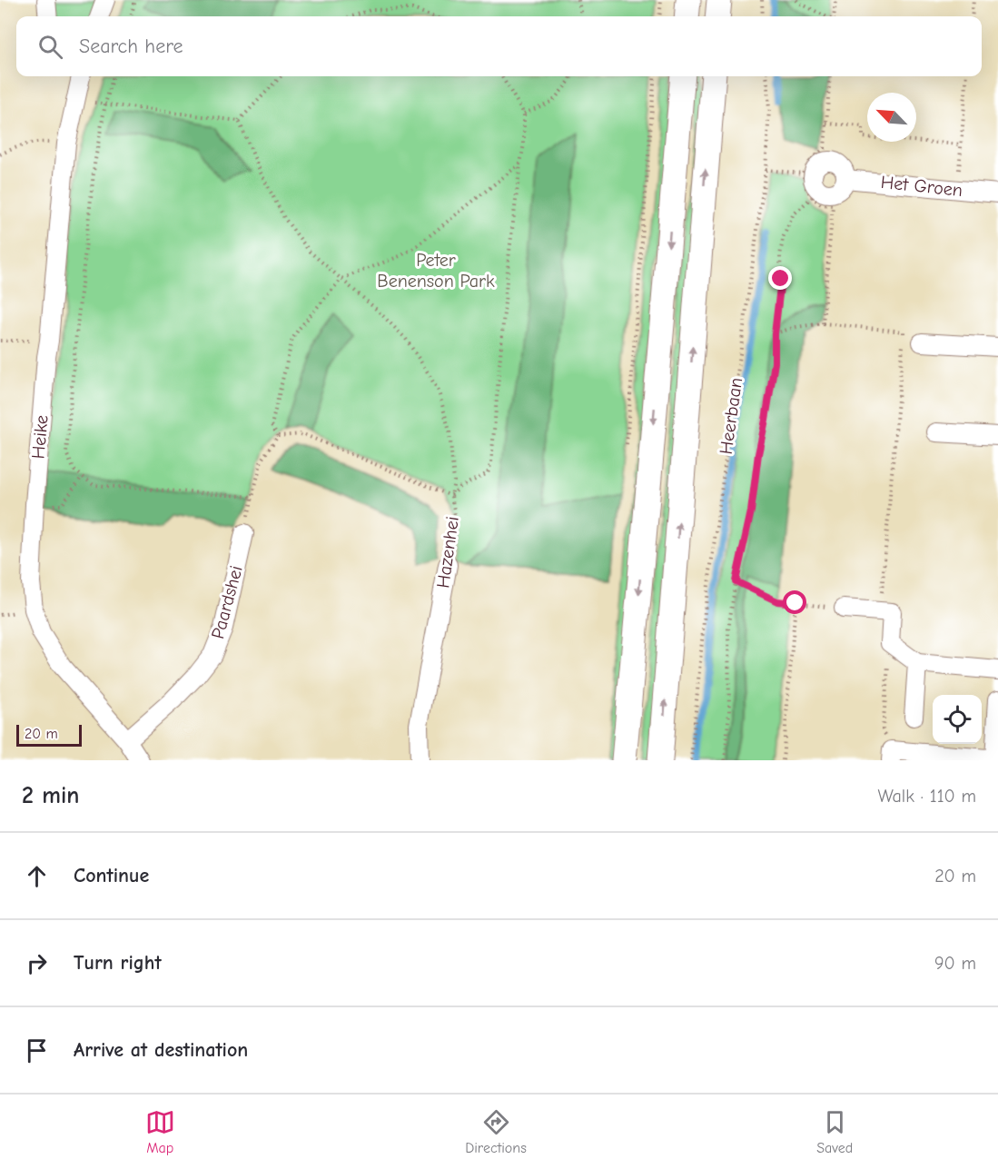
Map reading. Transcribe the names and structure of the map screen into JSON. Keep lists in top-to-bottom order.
{
  "streets": {
    "street": [
      "Het Groen",
      "Heike",
      "Hazenhei",
      "Paardshei"
    ],
    "path": ["Heerbaan"]
  },
  "crossings": [
    ["Heike", "Paardshei"]
  ],
  "parks": ["Peter Benenson Park"],
  "scale_bar": "20 m",
  "north": "top left",
  "page": {
    "search": "Search here",
    "scale": "20 m",
    "heading": ["2 min", "Walk · 110 m"],
    "list": [
      ["Continue", "20 m"],
      ["Turn right", "90 m"],
      "Arrive at destination"
    ],
    "nav": ["Map", "Directions", "Saved"]
  }
}
